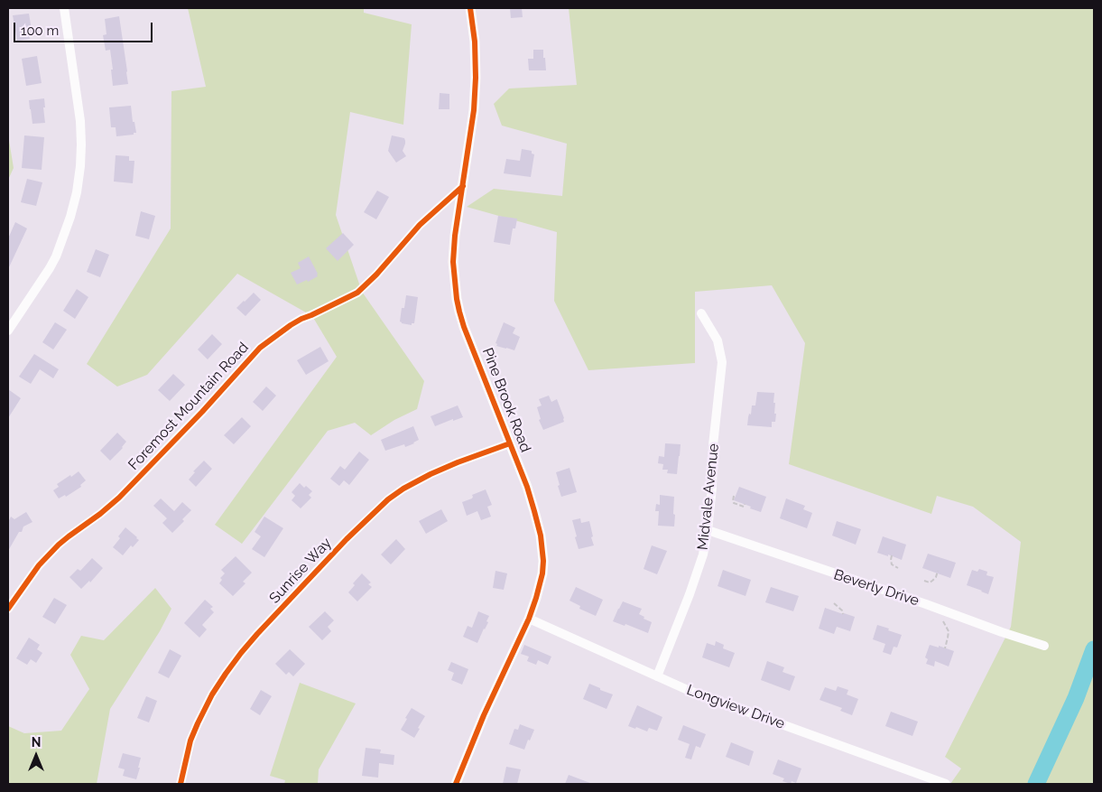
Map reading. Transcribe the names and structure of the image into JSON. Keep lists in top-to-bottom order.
{
  "streets": {
    "street": [
      "Pine Brook Road",
      "Foremost Mountain Road",
      "Midvale Avenue",
      "Sunrise Way",
      "Beverly Drive",
      "Longview Drive"
    ]
  },
  "crossings": [
    ["Pine Brook Road", "Foremost Mountain Road"],
    ["Pine Brook Road", "Sunrise Way"],
    ["Pine Brook Road", "Longview Drive"],
    ["Midvale Avenue", "Beverly Drive"],
    ["Midvale Avenue", "Longview Drive"]
  ],
  "scale_bar": "100 m",
  "north": "top"
}
